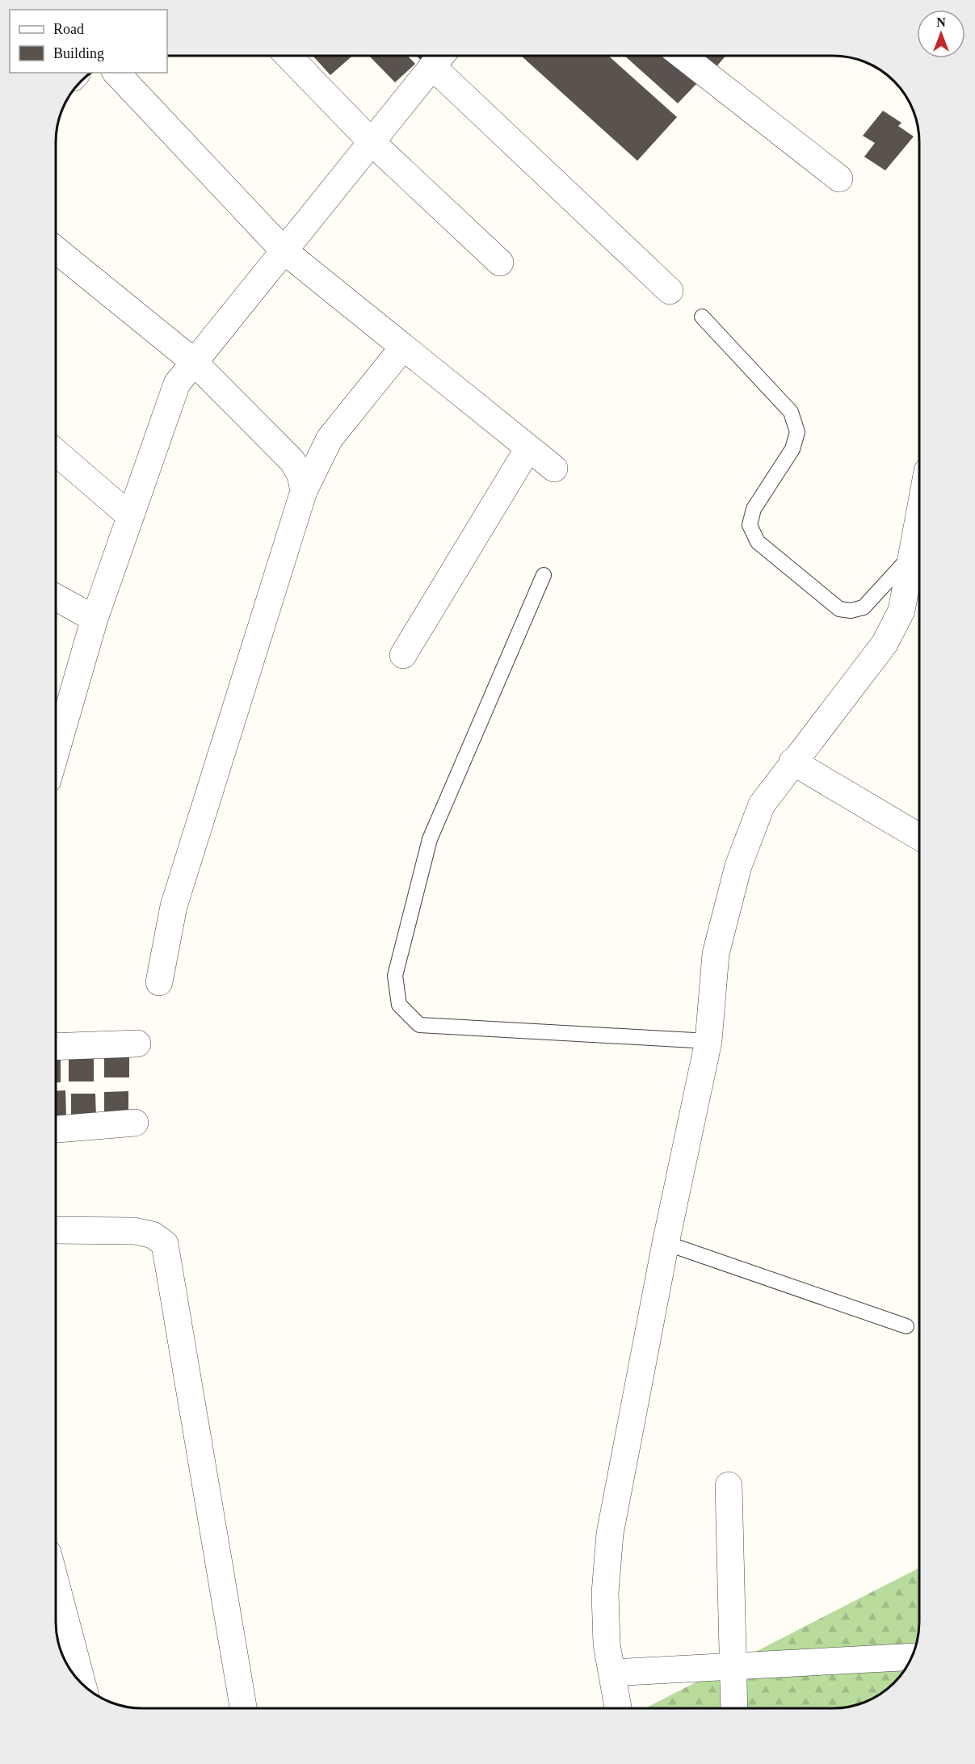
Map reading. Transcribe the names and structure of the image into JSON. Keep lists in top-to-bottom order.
{
  "legend": ["Road", "Building"],
  "north": "top"
}
